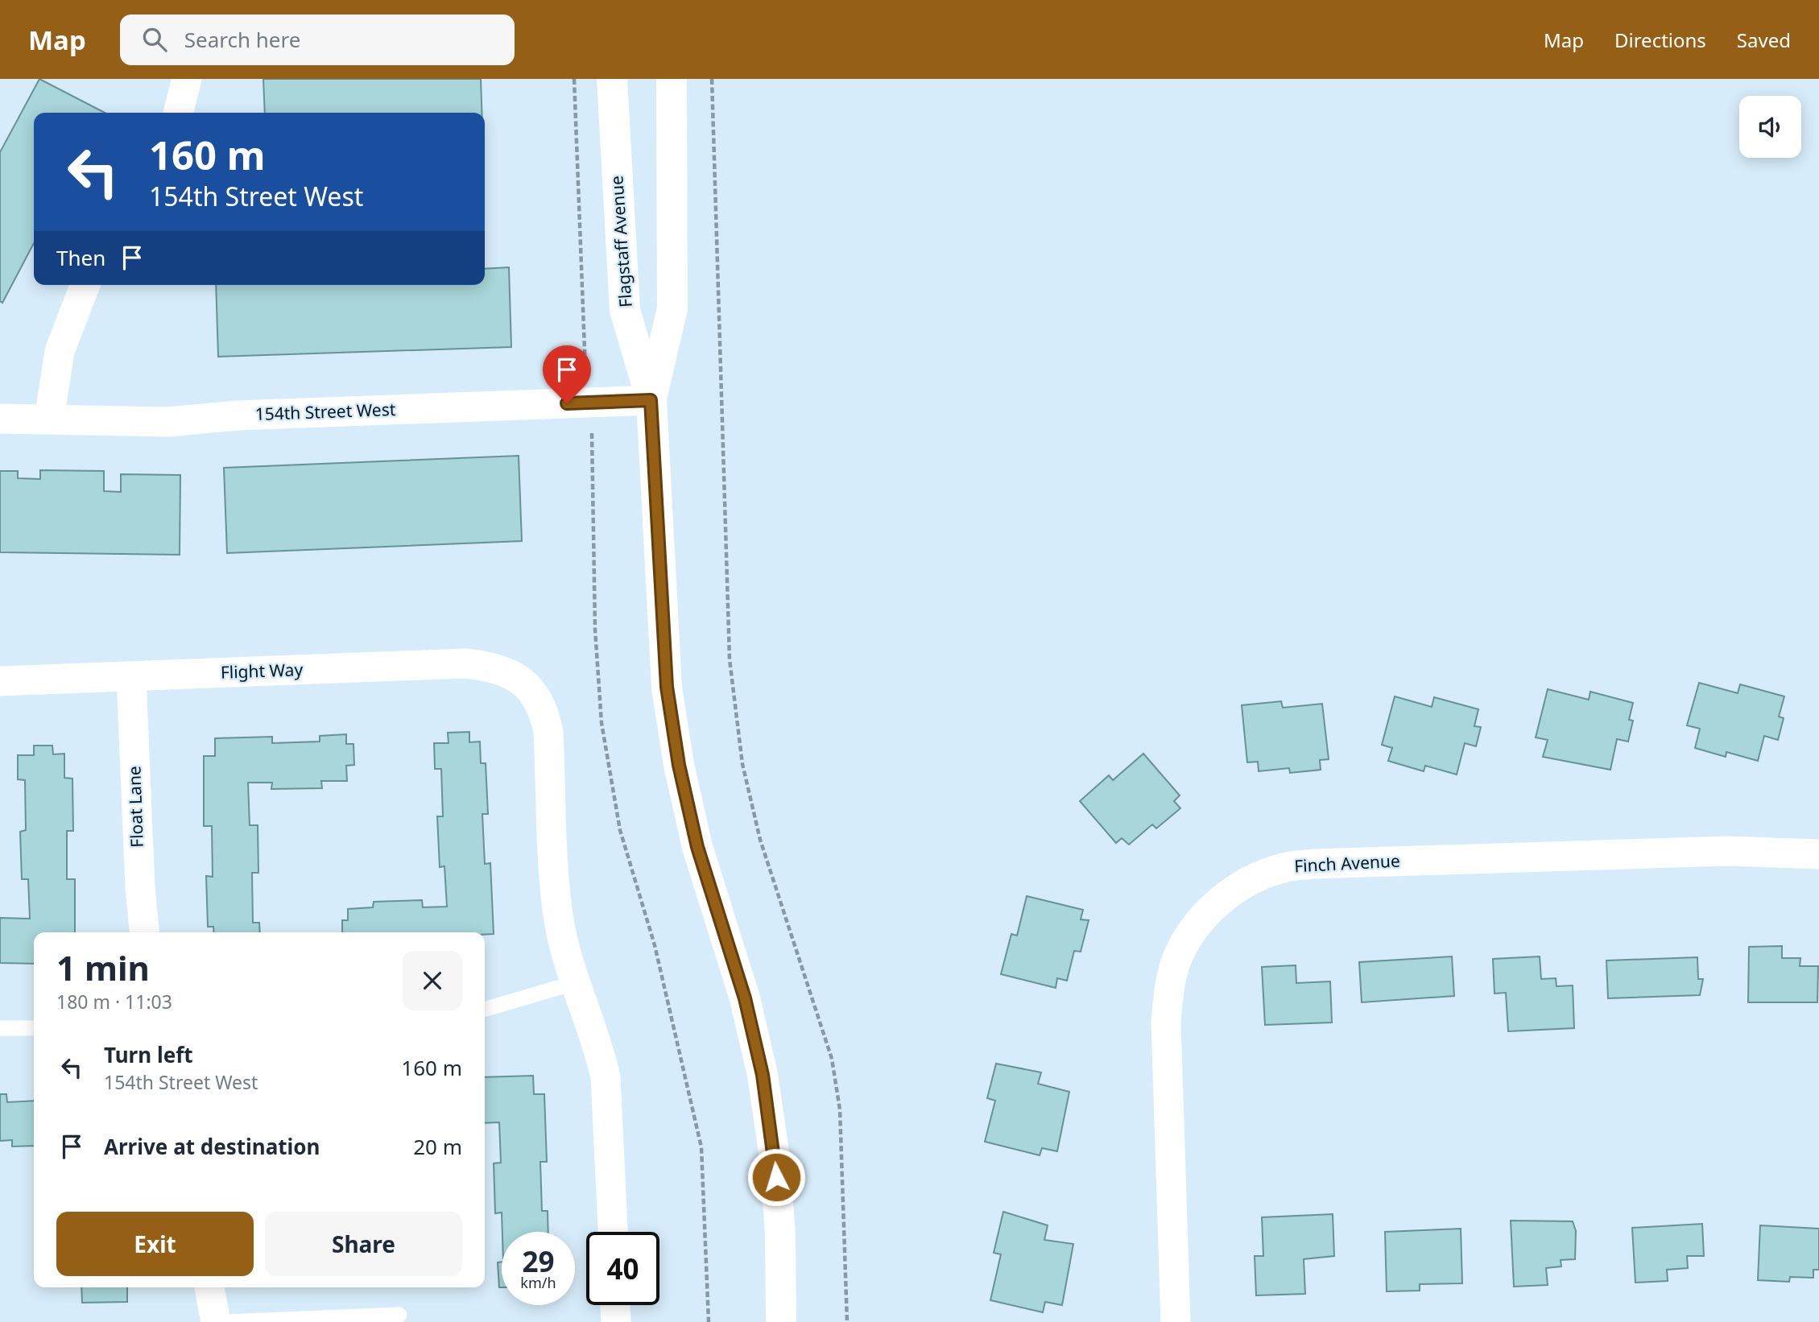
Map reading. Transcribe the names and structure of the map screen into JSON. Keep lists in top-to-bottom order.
{
  "streets": {
    "street": [
      "Flagstaff Avenue",
      "154th Street West",
      "Flight Way",
      "Float Lane",
      "Finch Avenue"
    ]
  },
  "crossings": [
    ["Flagstaff Avenue", "154th Street West"],
    ["Flight Way", "Float Lane"]
  ],
  "page": {
    "header": "Map",
    "search": "Search here",
    "nav": ["Map", "Directions", "Saved"],
    "turn": ["160 m", "154th Street West"],
    "then": "Then",
    "heading": ["1 min", "180 m · 11:03"],
    "list": [
      {
        "name": "Turn left",
        "note": "154th Street West",
        "value": "160 m"
      },
      {
        "name": "Arrive at destination",
        "value": "20 m"
      }
    ],
    "buttons": ["Exit", "Share"],
    "speed": "29 km/h",
    "limit": "40"
  }
}
